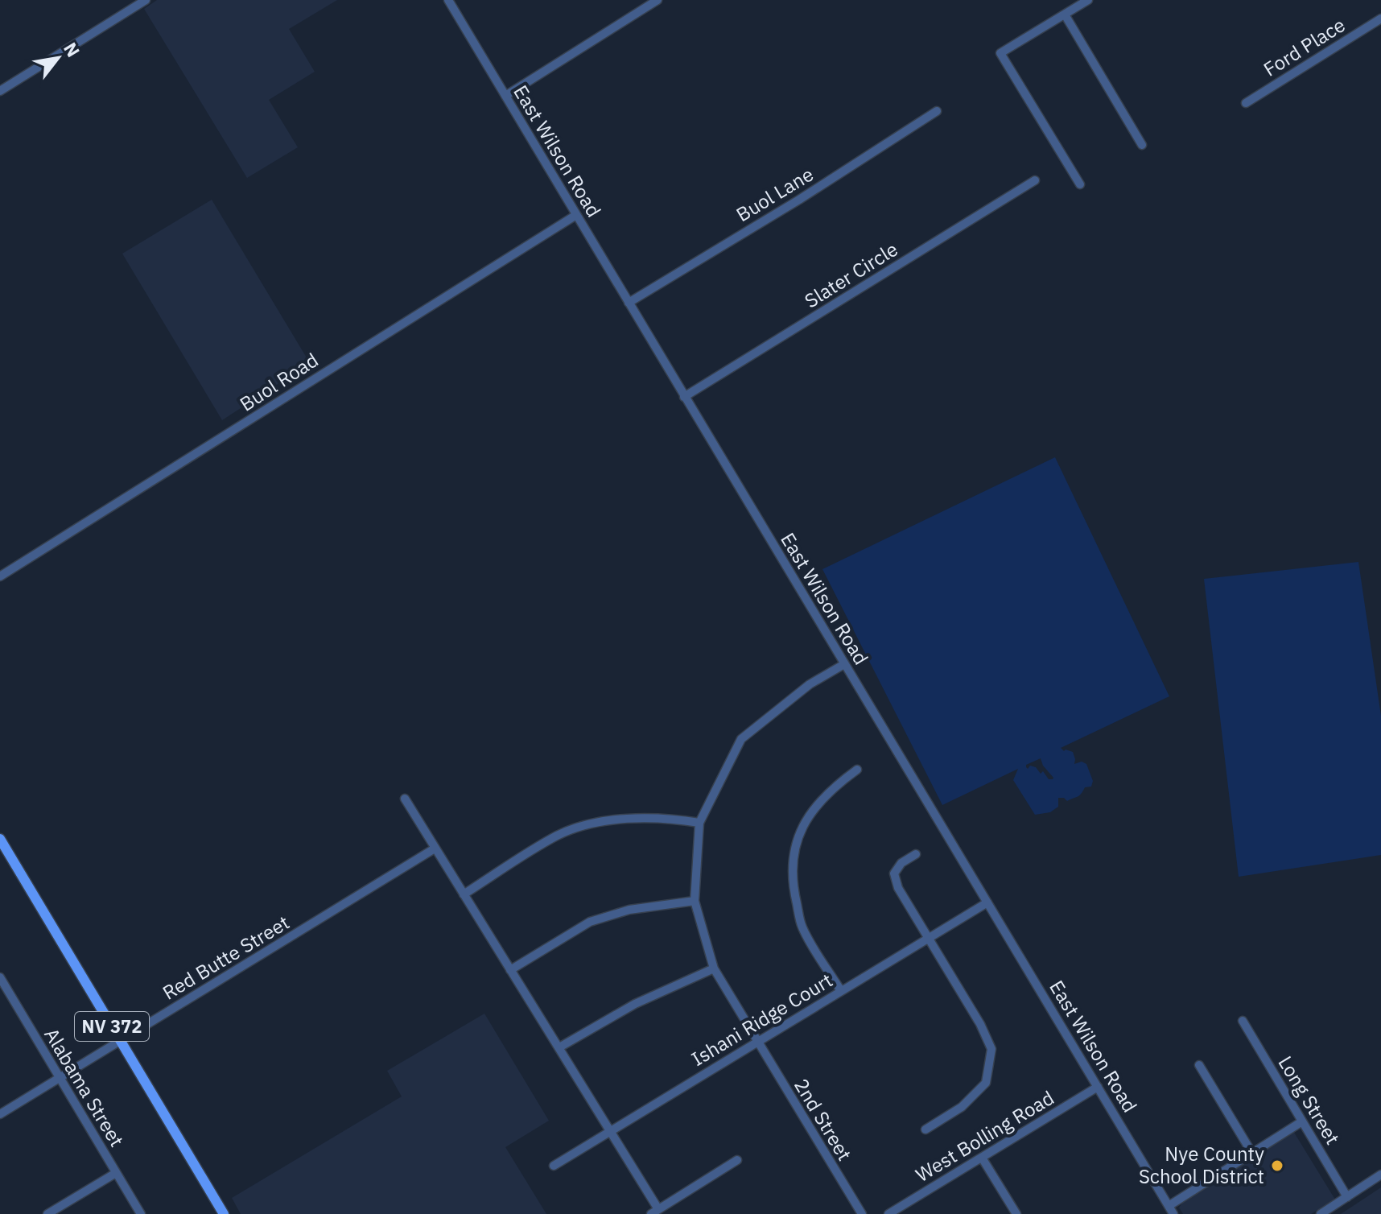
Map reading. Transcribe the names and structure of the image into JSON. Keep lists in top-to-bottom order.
{
  "streets": {
    "main road": ["NV 372"],
    "street": [
      "Ford Place",
      "East Wilson Road",
      "Buol Lane",
      "Slater Circle",
      "Buol Road",
      "Red Butte Street",
      "Ishani Ridge Court",
      "Alabama Street",
      "Long Street",
      "2nd Street",
      "West Bolling Road"
    ]
  },
  "crossings": [
    ["East Wilson Road", "Buol Lane"],
    ["East Wilson Road", "Slater Circle"],
    ["East Wilson Road", "Buol Road"],
    ["East Wilson Road", "Ishani Ridge Court"],
    ["East Wilson Road", "West Bolling Road"],
    ["Red Butte Street", "NV 372"],
    ["Red Butte Street", "Alabama Street"],
    ["Ishani Ridge Court", "2nd Street"]
  ],
  "places": ["Nye County School District"],
  "north": "top right"
}
